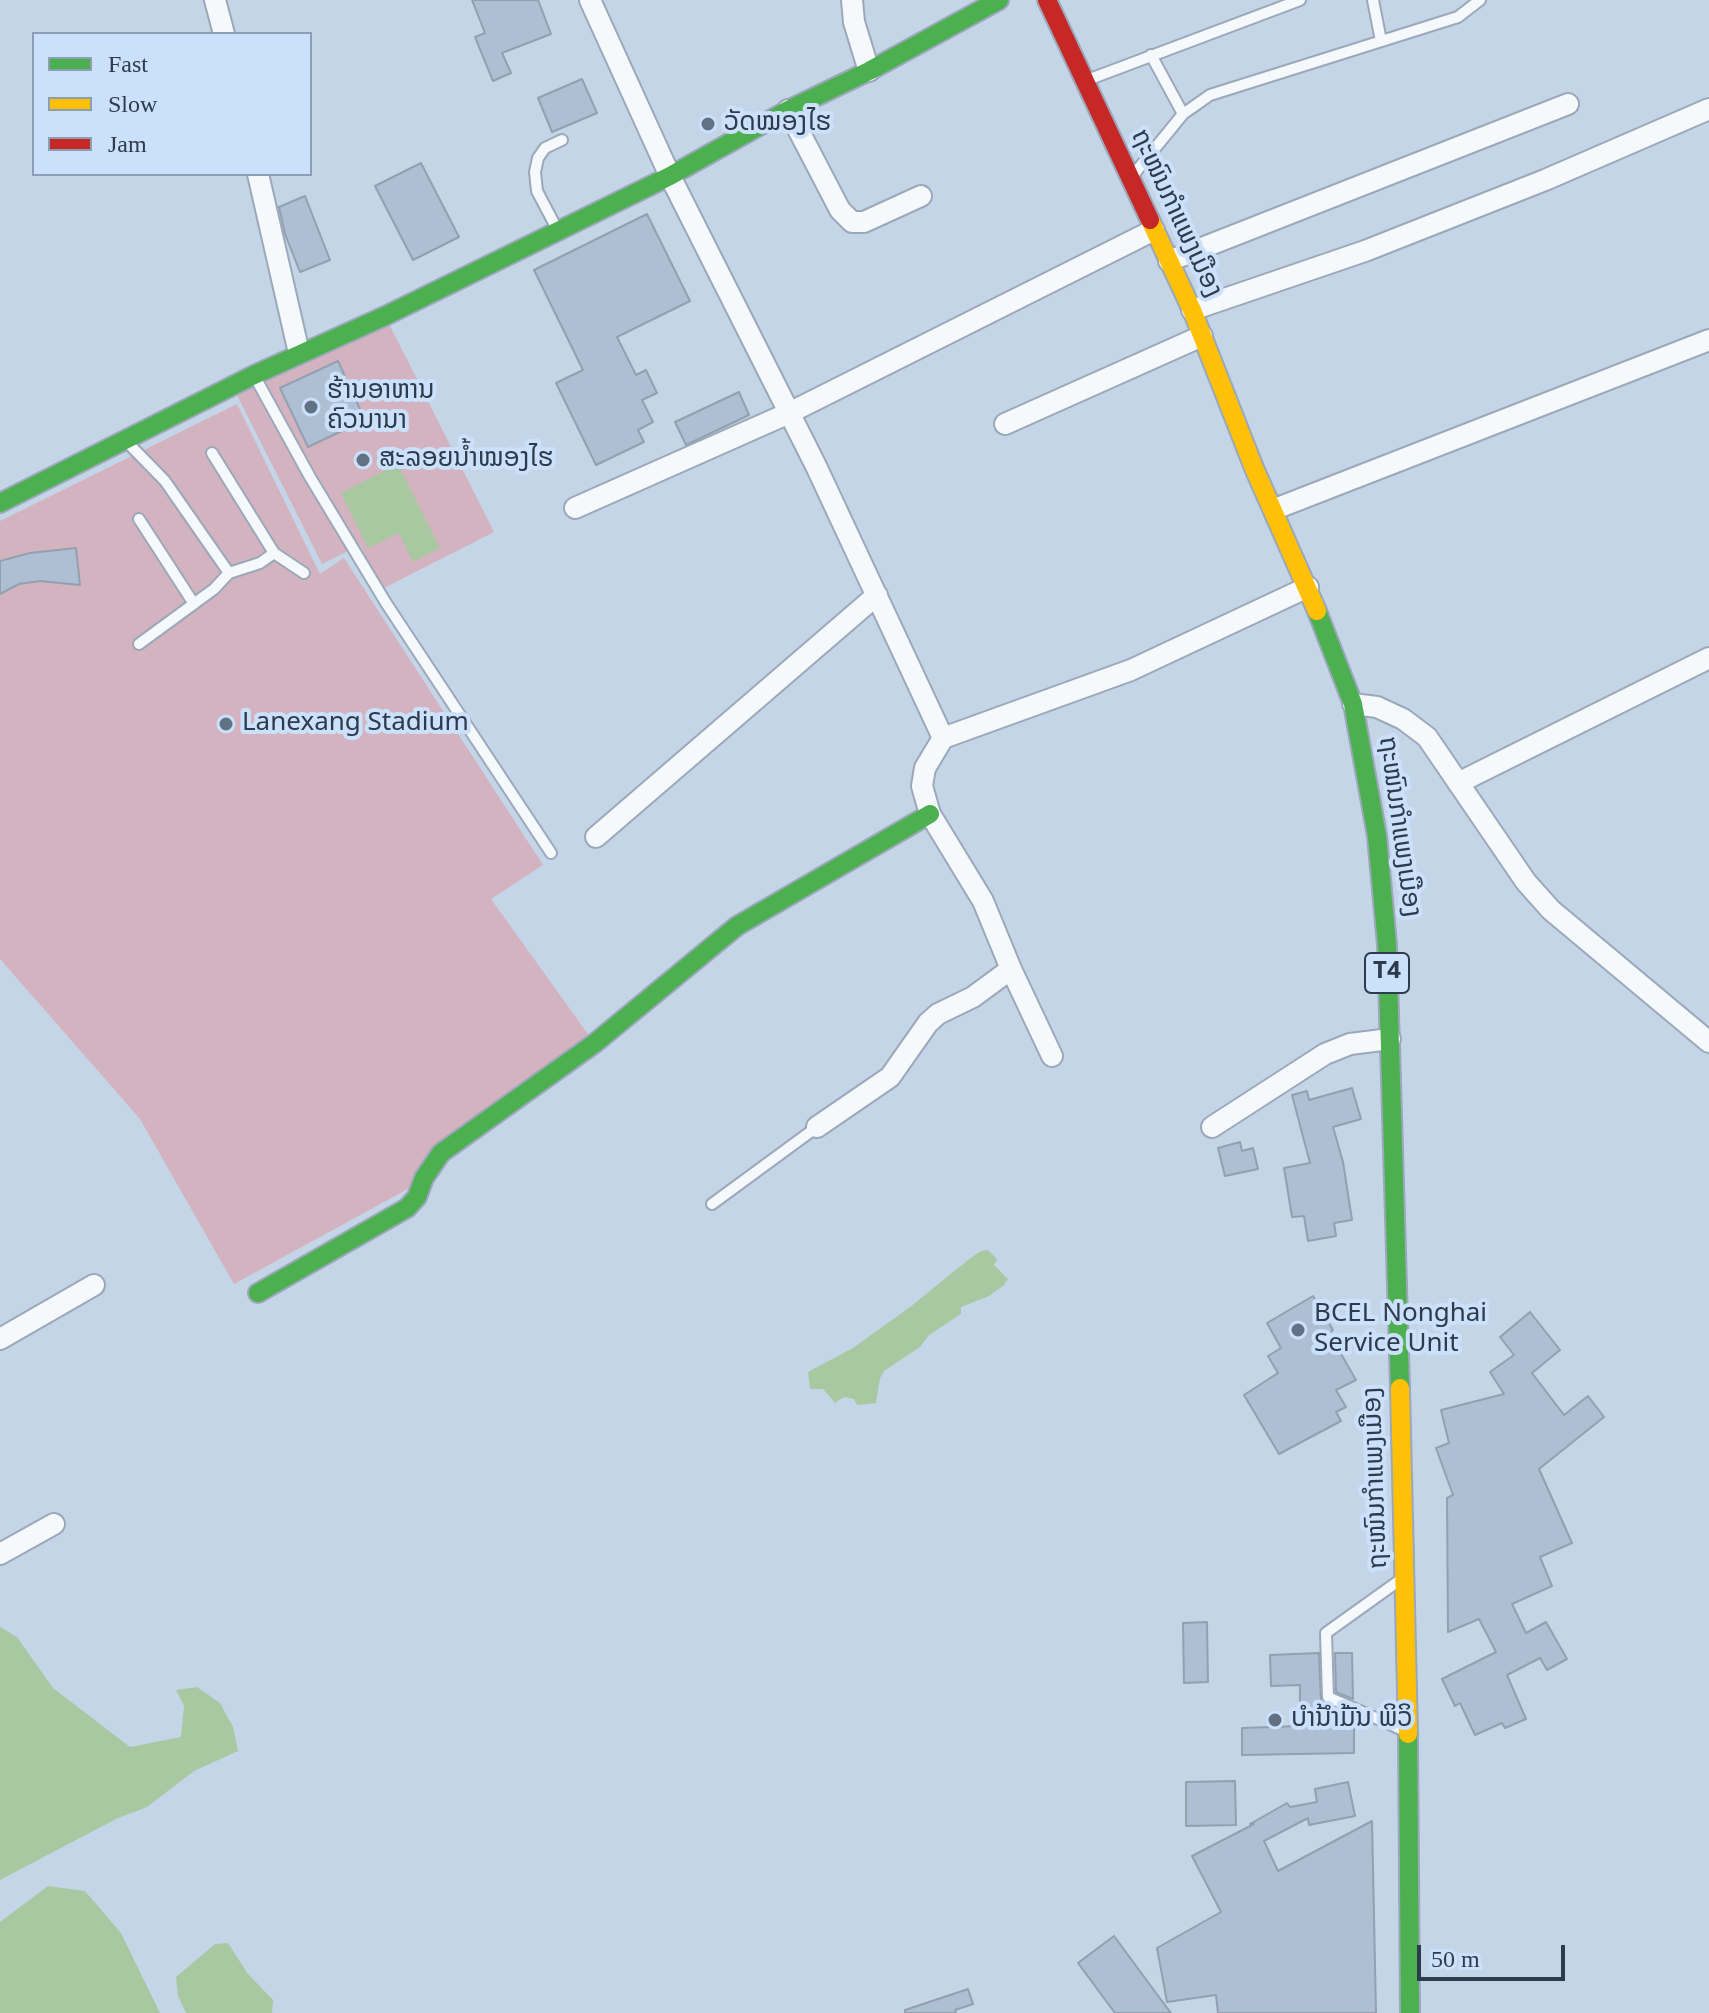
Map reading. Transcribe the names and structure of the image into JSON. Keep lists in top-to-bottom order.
{
  "streets": {
    "main road": ["ຖະໜົນກຳແພງເມືອງ", "T4"]
  },
  "places": [
    "ວັດໝອງໄຮ",
    "ຮ້ານອາຫານ ຄົວນານາ",
    "ສະລອຍນ້ຳໝອງໄຮ",
    "Lanexang Stadium",
    "BCEL Nonghai Service Unit",
    "ບຳ້ນຳ້ມັນ ພິວິ"
  ],
  "legend": ["Fast", "Slow", "Jam"],
  "scale_bar": "50 m"
}
